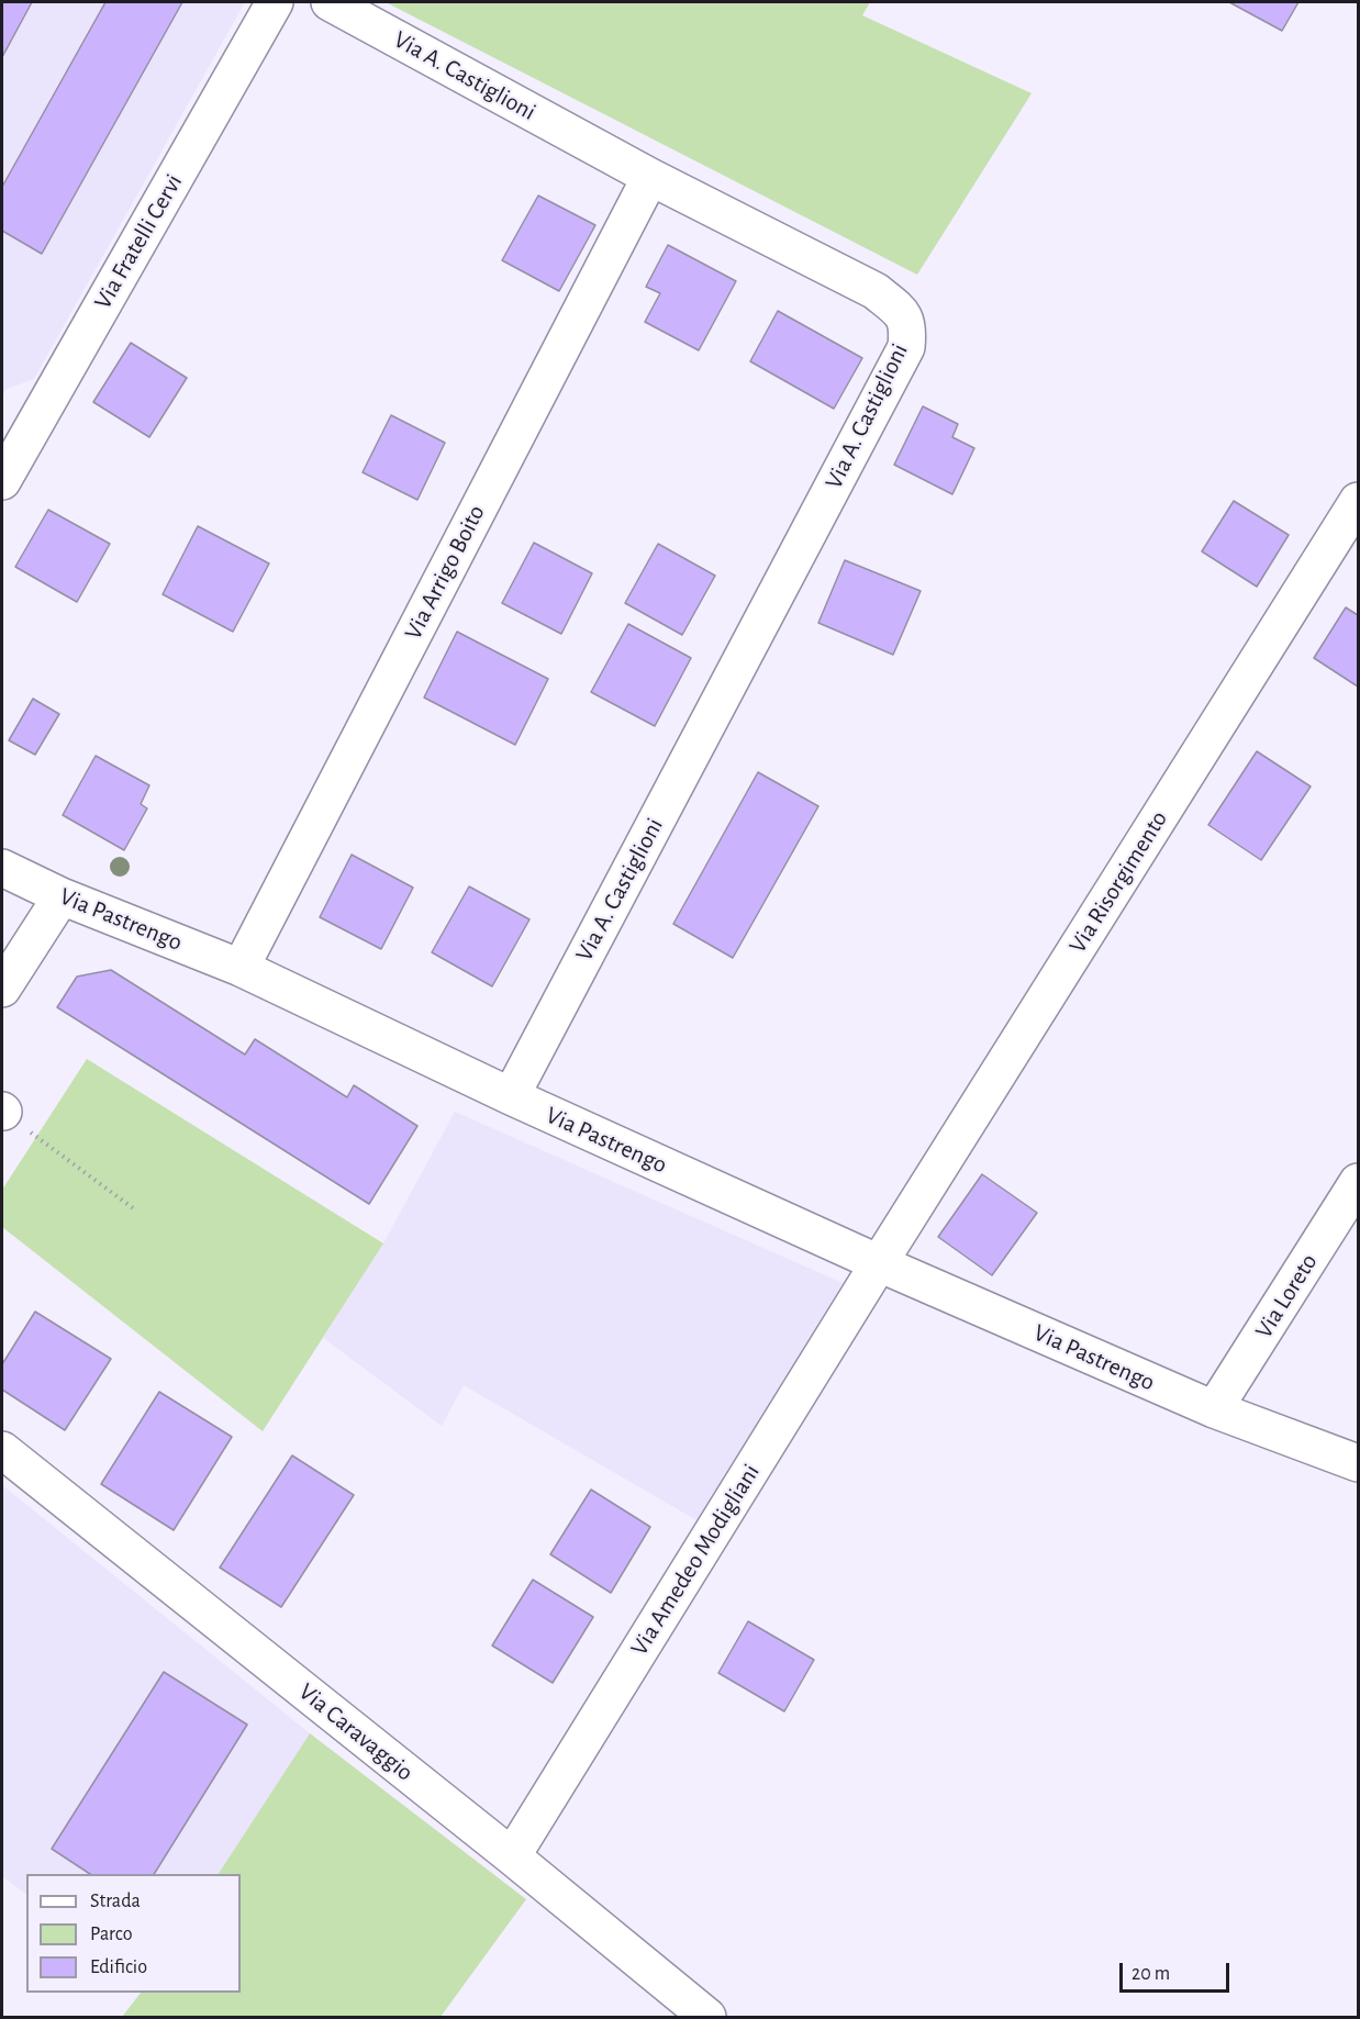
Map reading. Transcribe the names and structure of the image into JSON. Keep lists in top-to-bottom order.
{
  "streets": {
    "street": [
      "Via A. Castiglioni",
      "Via Fratelli Cervi",
      "Via Arrigo Boito",
      "Via Risorgimento",
      "Via Pastrengo",
      "Via Loreto",
      "Via Amedeo Modigliani",
      "Via Caravaggio"
    ]
  },
  "crossings": [
    ["Via A. Castiglioni", "Via Arrigo Boito"],
    ["Via A. Castiglioni", "Via Pastrengo"],
    ["Via Arrigo Boito", "Via Pastrengo"],
    ["Via Risorgimento", "Via Pastrengo"],
    ["Via Risorgimento", "Via Amedeo Modigliani"],
    ["Via Pastrengo", "Via Loreto"],
    ["Via Pastrengo", "Via Amedeo Modigliani"],
    ["Via Amedeo Modigliani", "Via Caravaggio"]
  ],
  "legend": ["Strada", "Parco", "Edificio"],
  "scale_bar": "20 m"
}
